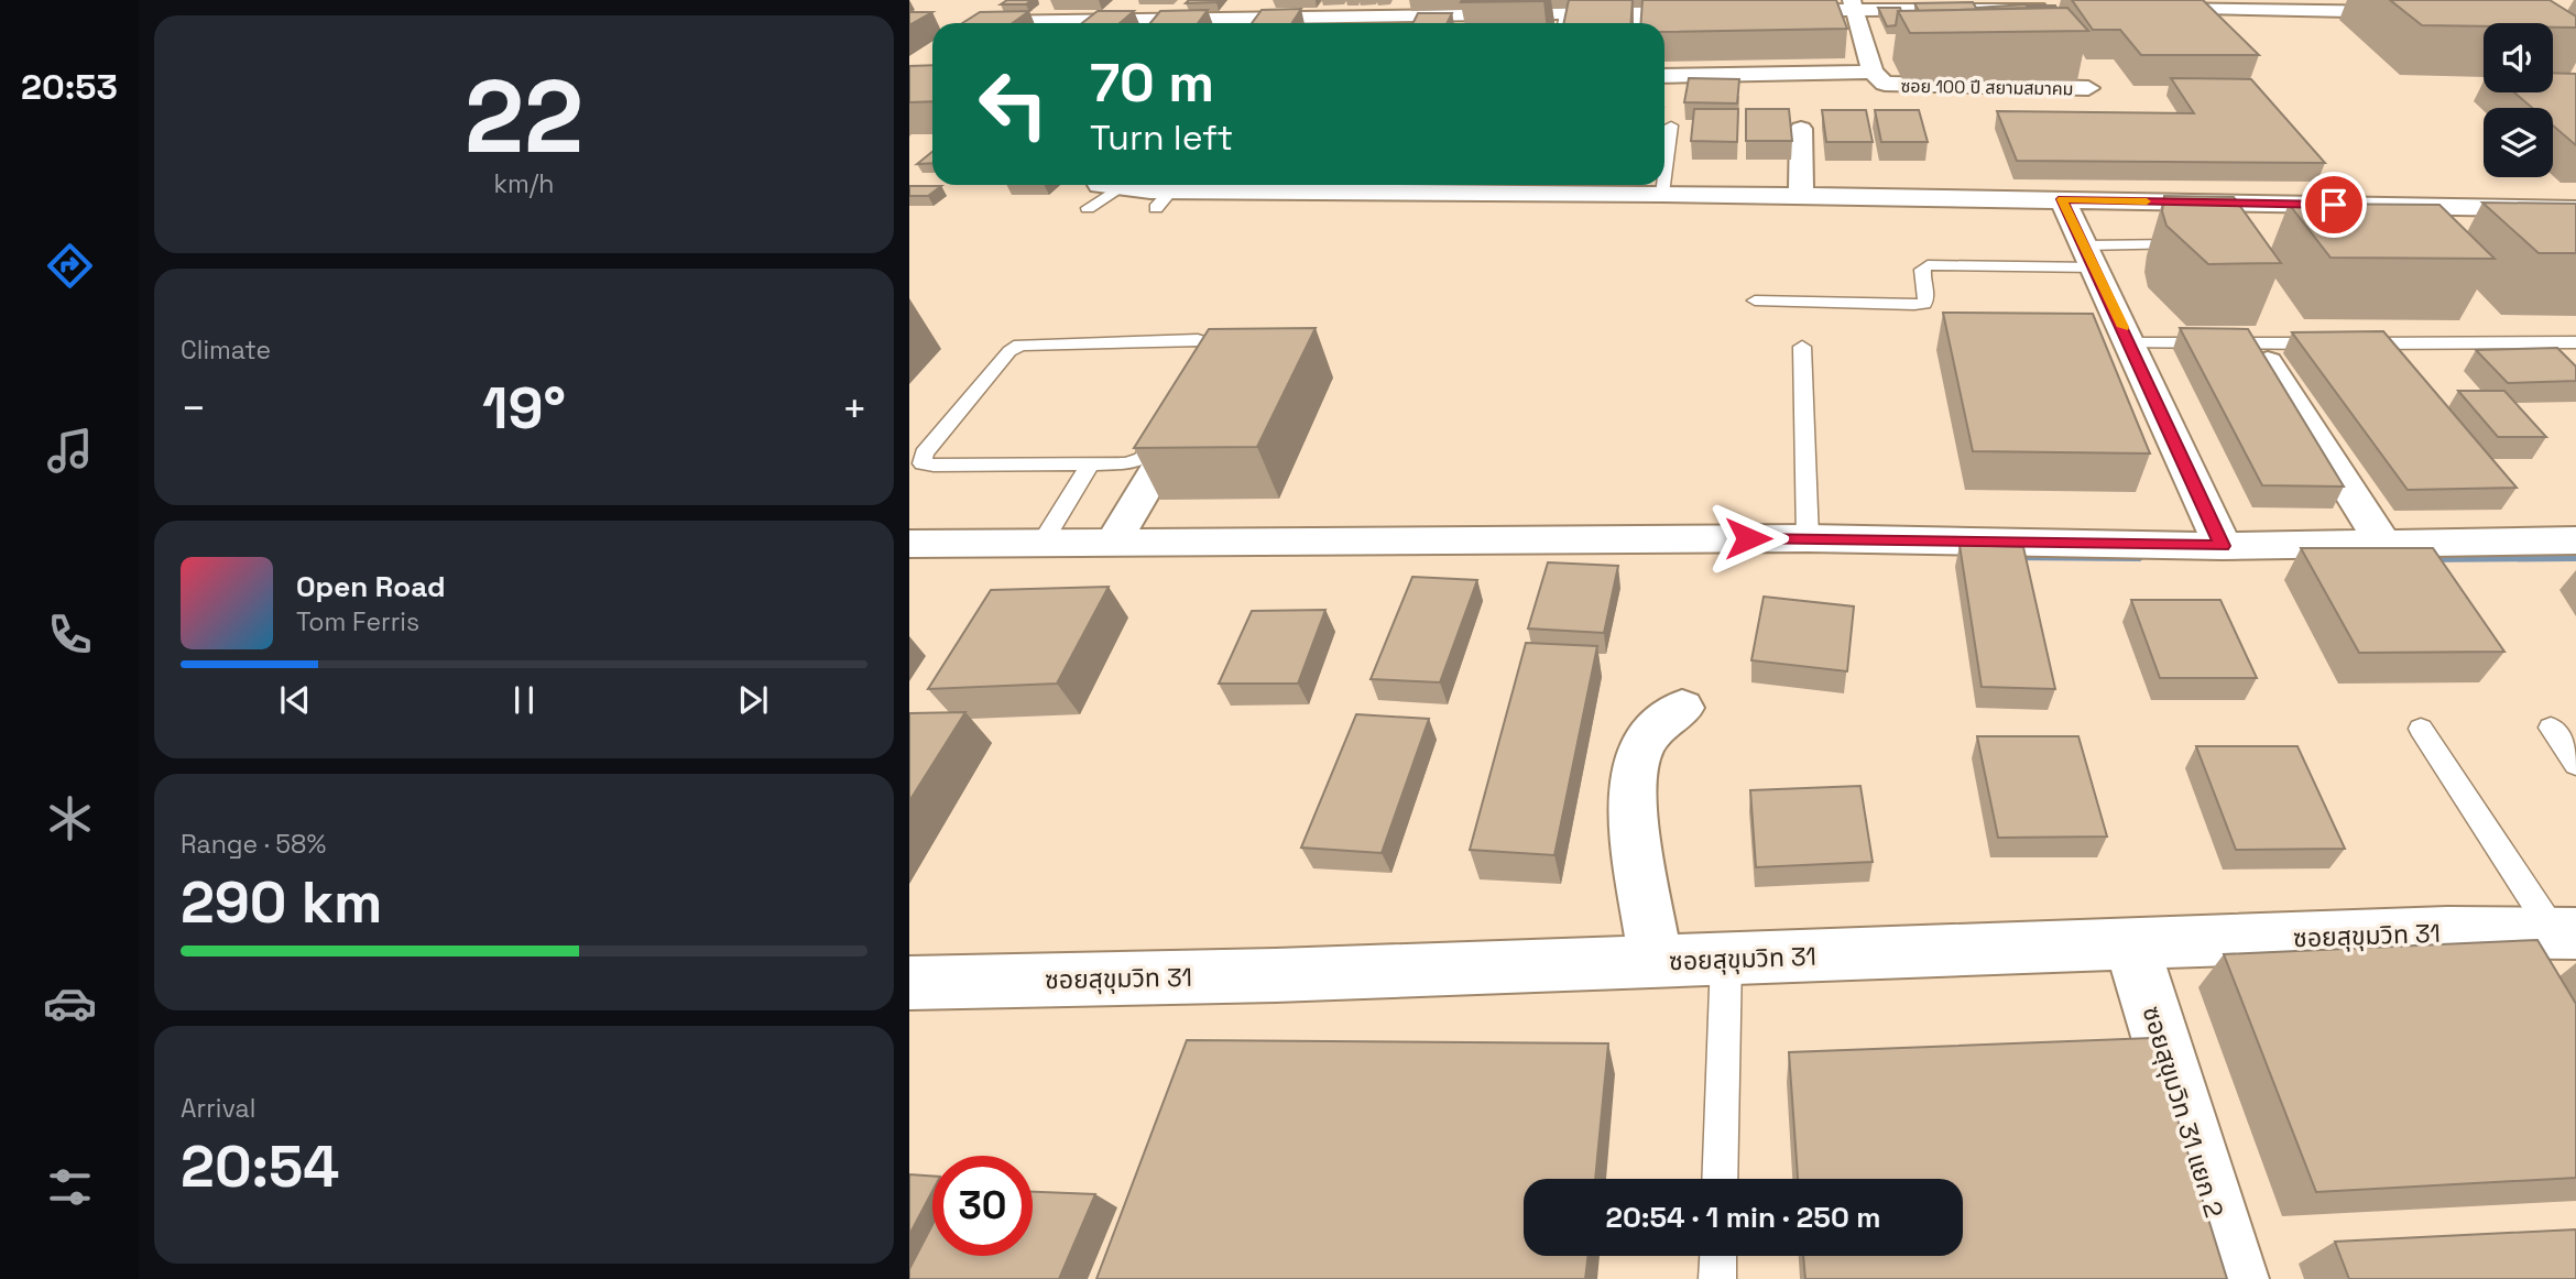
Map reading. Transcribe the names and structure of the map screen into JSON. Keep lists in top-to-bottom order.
{
  "streets": {
    "street": ["ซอย 100 ปี สยามสมาคม", "ซอยสุขุมวิท 31", "ซอยสุขุมวิท 31 แยก 2"]
  },
  "crossings": [
    ["ซอยสุขุมวิท 31", "ซอยสุขุมวิท 31 แยก 2"]
  ],
  "page": {
    "tabs": "20:53",
    "tile": [
      ["22", "km/h"],
      "Climate",
      ["Range · 58%", "290 km"],
      ["Arrival", "20:54"]
    ],
    "turn": ["70 m", "Turn left"],
    "heat": ["−", "19°", "+"],
    "song": ["Open Road", "Tom Ferris"],
    "limit": "30",
    "trip": "20:54 · 1 min · 250 m"
  }
}
